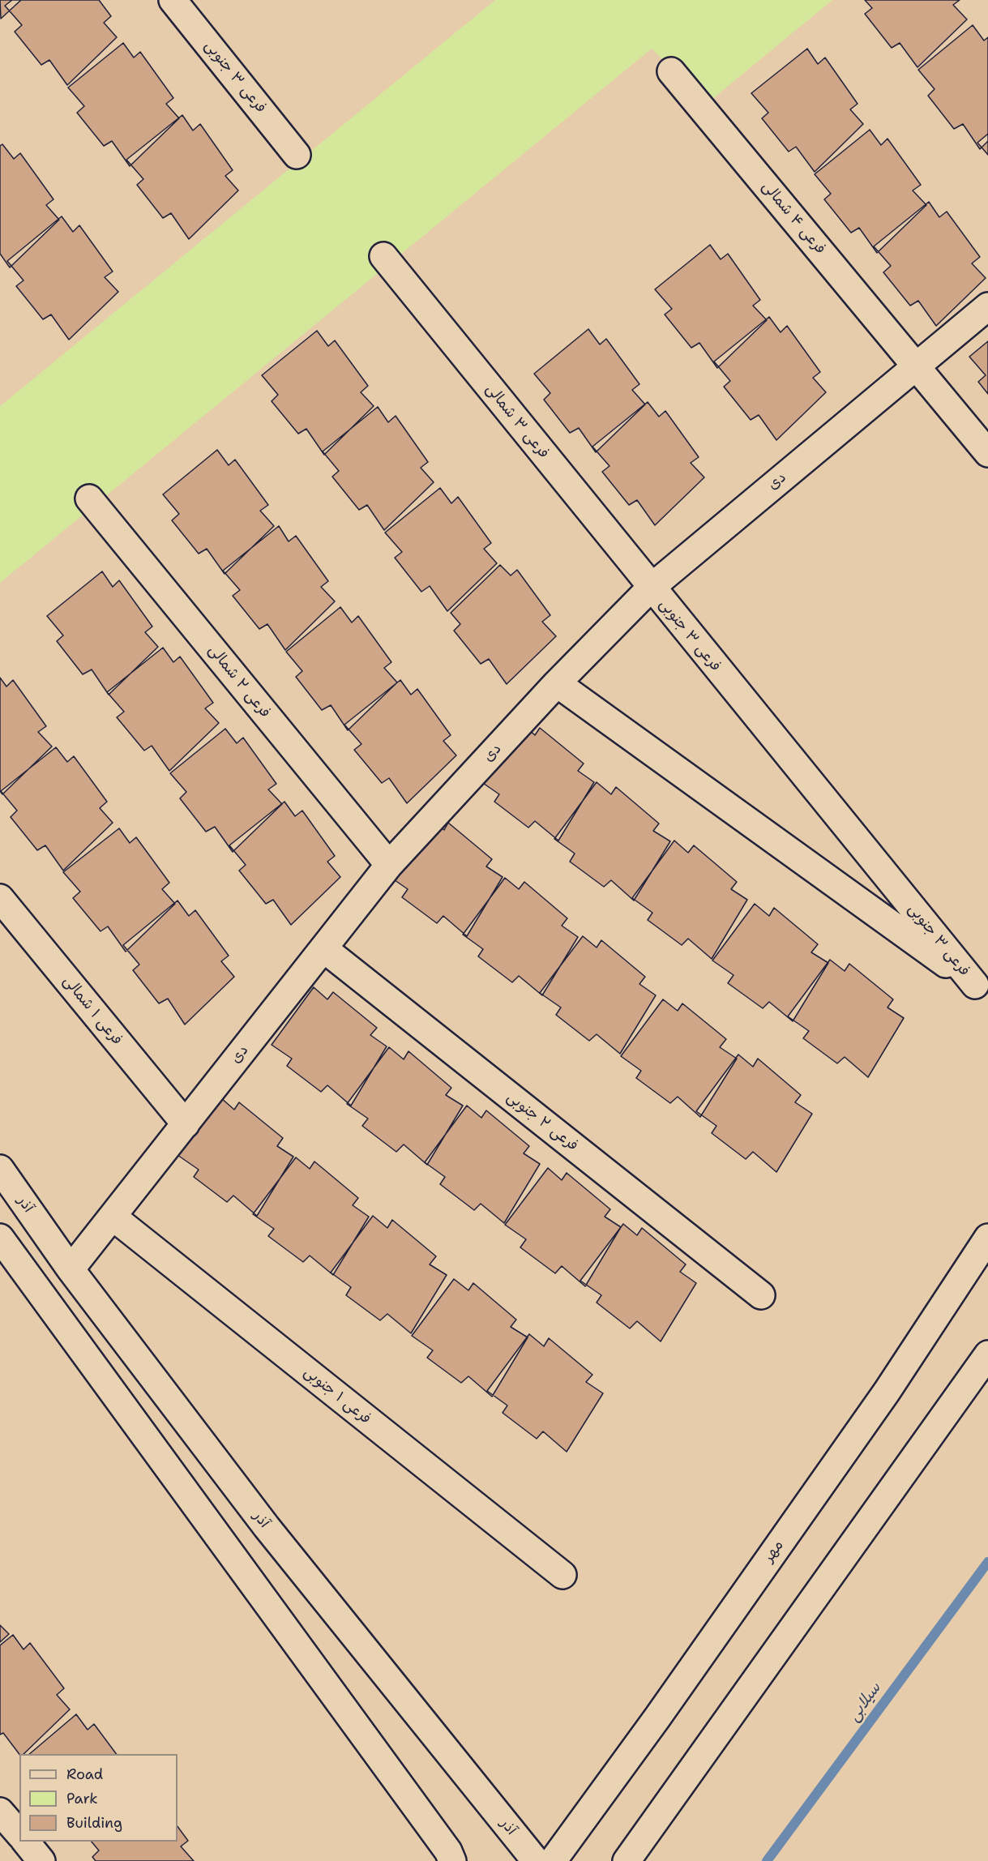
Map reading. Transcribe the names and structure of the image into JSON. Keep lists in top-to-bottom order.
{
  "streets": {
    "street": [
      "فرعی ۳ جنوبی",
      "فرعی ۴ شمالی",
      "فرعی ۳ شمالی",
      "دی",
      "فرعی ۲ شمالی",
      "فرعی ۱ شمالی",
      "فرعی ۲ جنوبی",
      "آذر",
      "فرعی ۱ جنوبی",
      "مهر"
    ]
  },
  "crossings": [
    ["فرعی ۳ جنوبی", "فرعی ۳ شمالی"],
    ["فرعی ۳ جنوبی", "دی"],
    ["فرعی ۴ شمالی", "دی"],
    ["فرعی ۳ شمالی", "دی"],
    ["دی", "فرعی ۲ شمالی"],
    ["دی", "فرعی ۱ شمالی"],
    ["دی", "فرعی ۲ جنوبی"],
    ["دی", "آذر"],
    ["دی", "فرعی ۱ جنوبی"]
  ],
  "water": ["سیلابی"],
  "legend": ["Road", "Park", "Building"]
}
